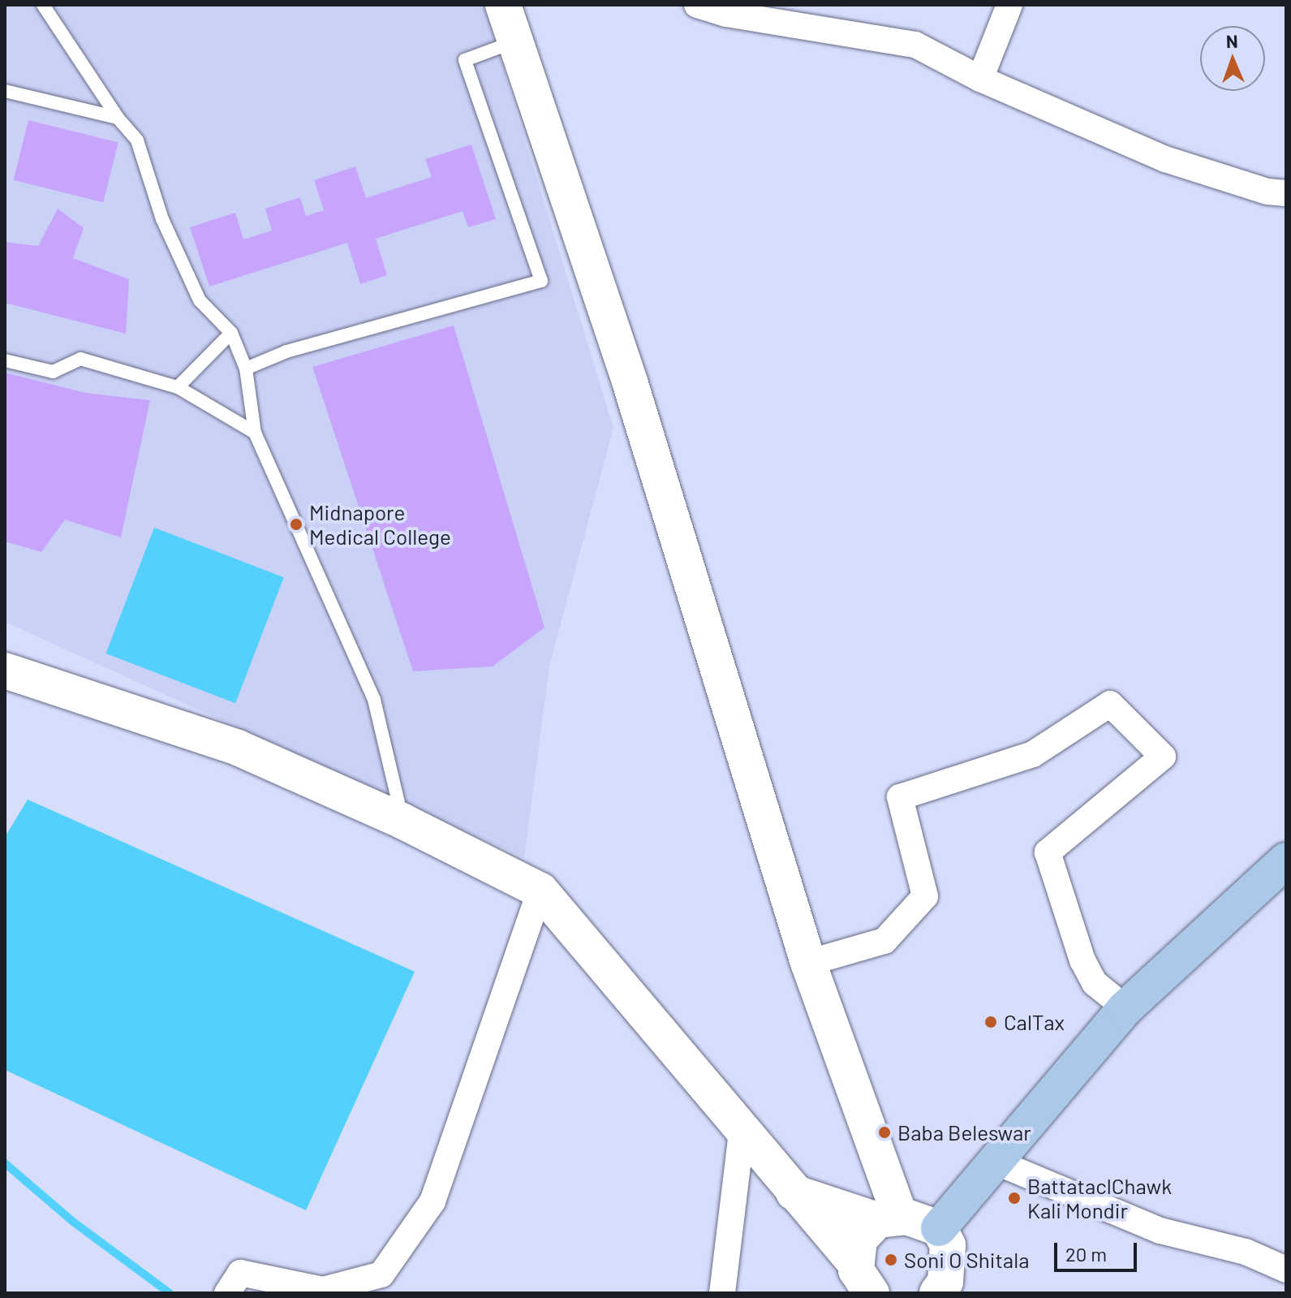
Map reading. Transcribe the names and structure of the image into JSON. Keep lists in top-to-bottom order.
{
  "places": [
    "Midnapore Medical College",
    "CalTax",
    "Baba Beleswar",
    "BattataclChawk Kali Mondir",
    "Soni O Shitala"
  ],
  "scale_bar": "20 m",
  "north": "top"
}
